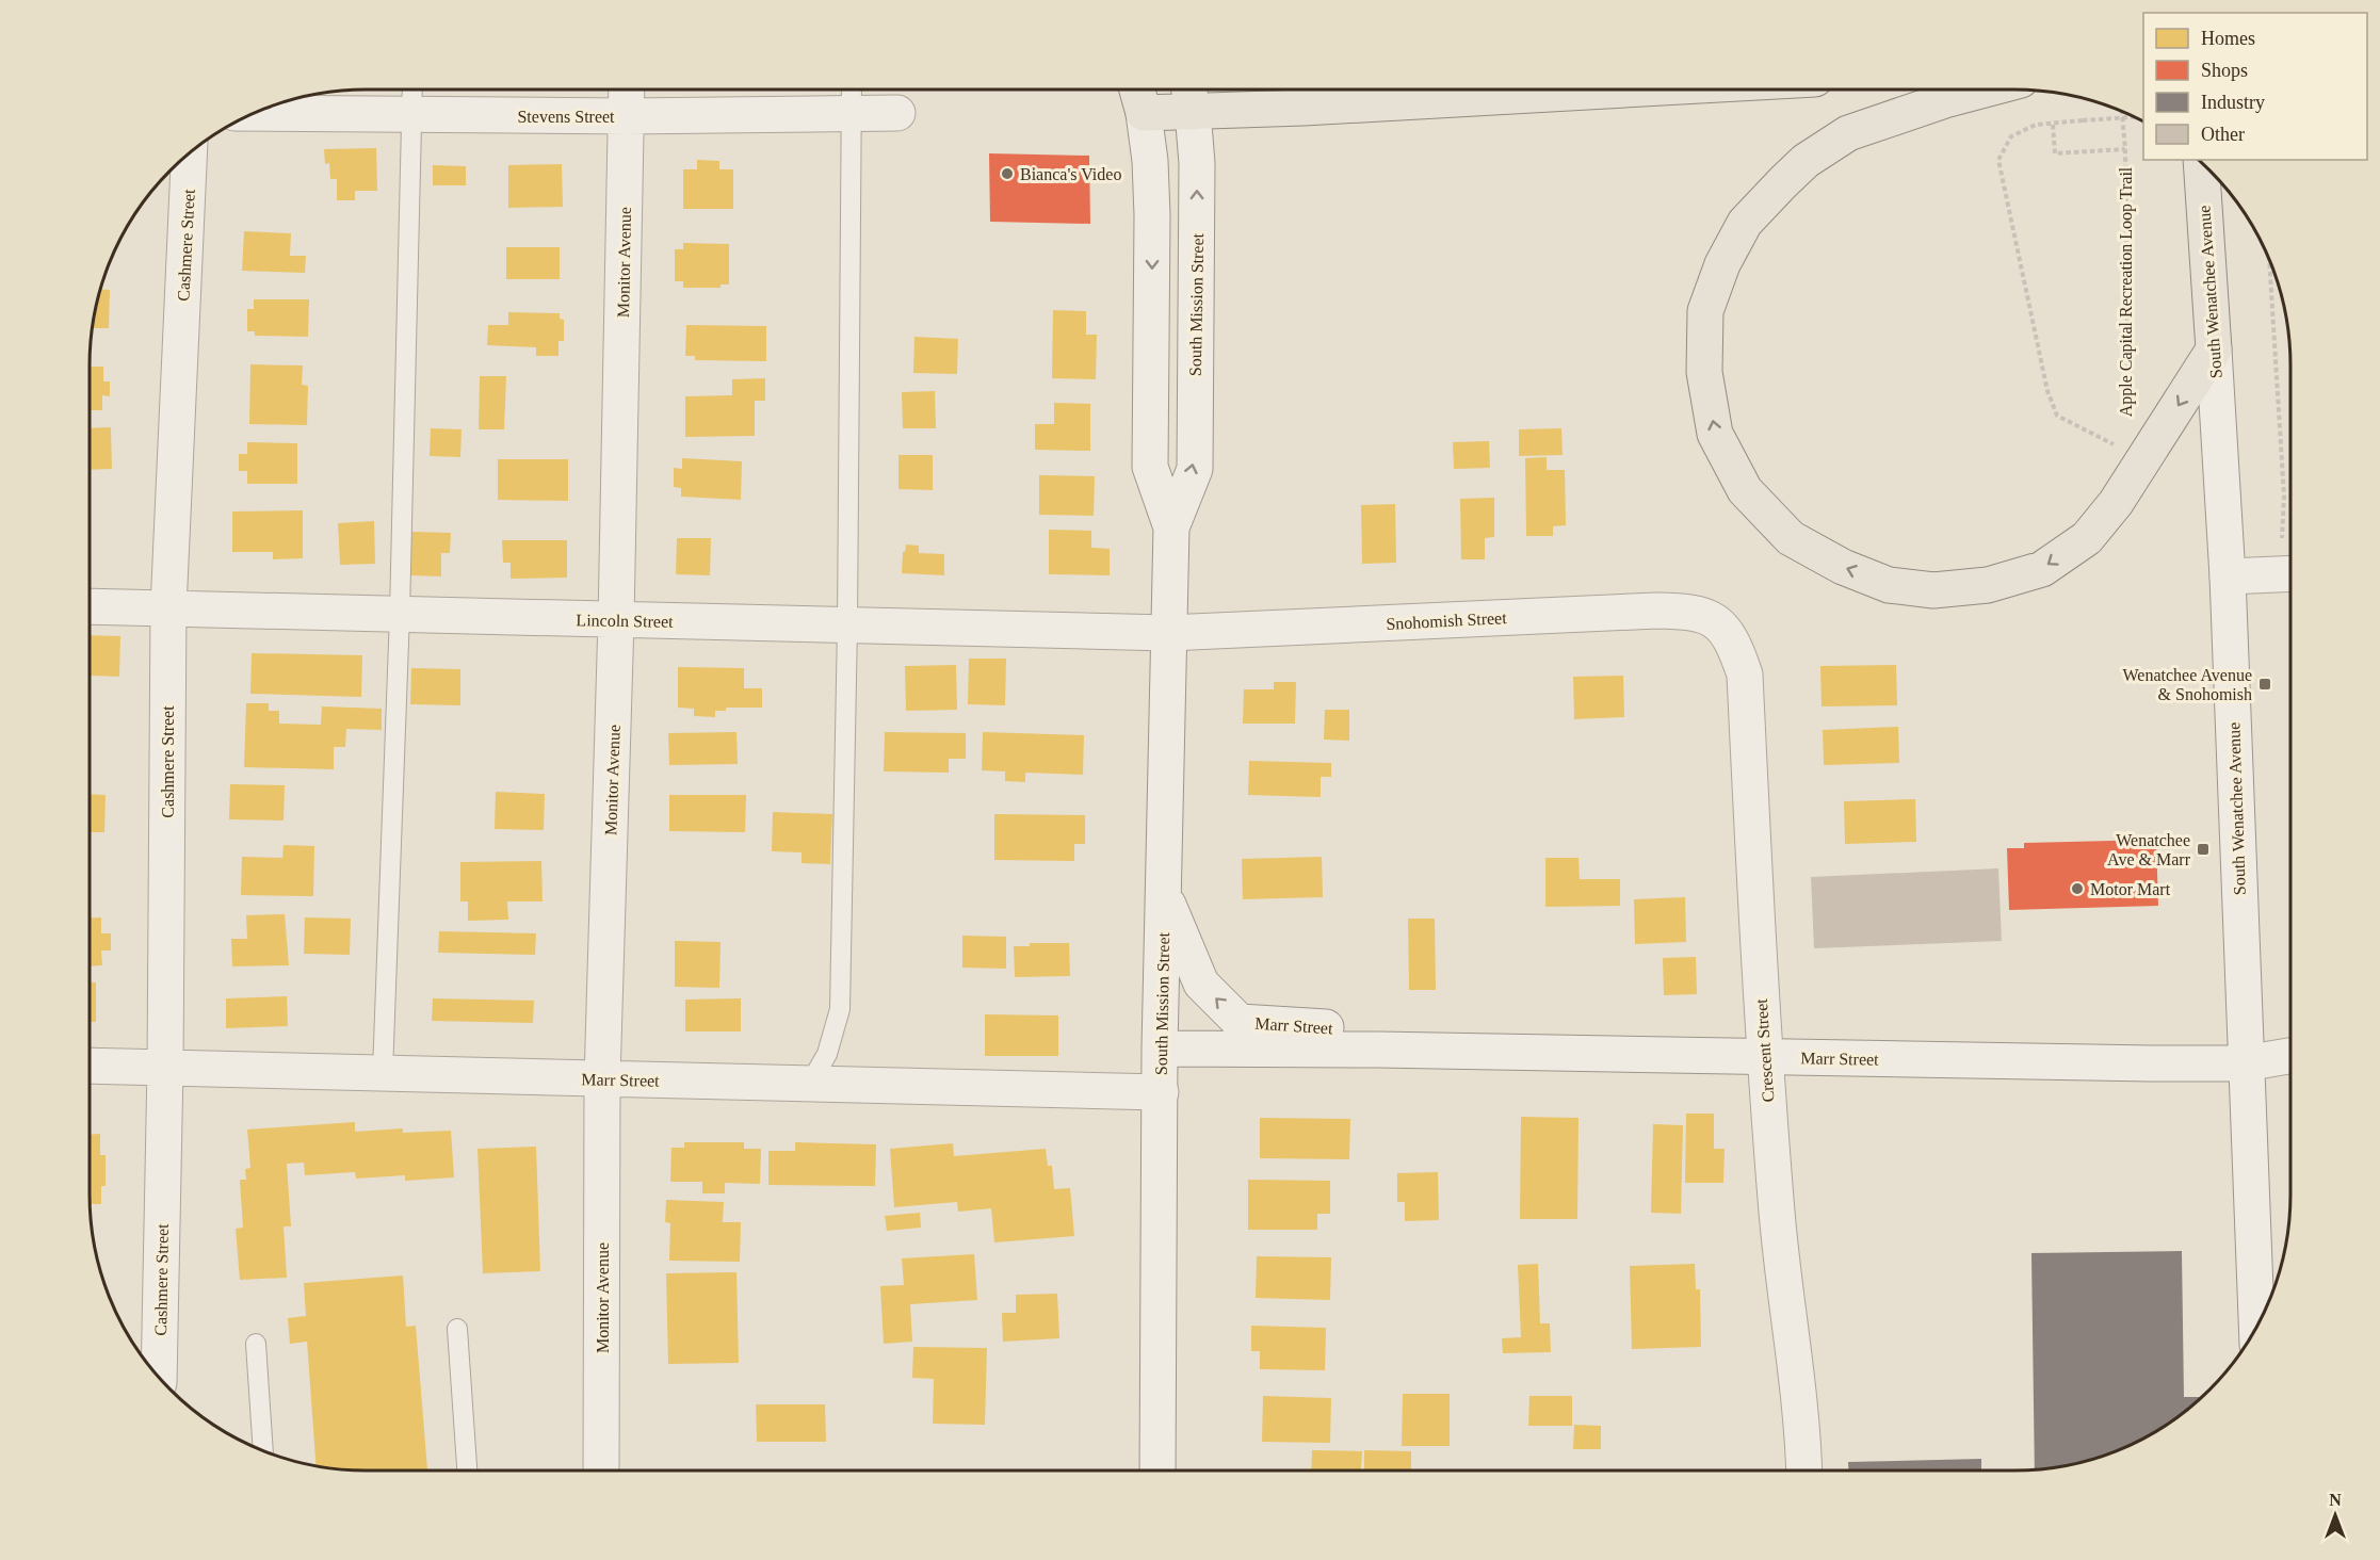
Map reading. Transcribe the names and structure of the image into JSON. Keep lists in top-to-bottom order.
{
  "streets": {
    "main road": ["South Wenatchee Avenue", "South Mission Street"],
    "street": [
      "Stevens Street",
      "Cashmere Street",
      "Monitor Avenue",
      "Lincoln Street",
      "Snohomish Street",
      "Marr Street",
      "Crescent Street"
    ],
    "path": ["Apple Capital Recreation Loop Trail"]
  },
  "crossings": [
    ["Stevens Street", "Monitor Avenue"],
    ["Cashmere Street", "Lincoln Street"],
    ["Cashmere Street", "Marr Street"],
    ["Monitor Avenue", "Lincoln Street"],
    ["Monitor Avenue", "Marr Street"],
    ["South Wenatchee Avenue", "Marr Street"],
    ["South Mission Street", "Lincoln Street"],
    ["South Mission Street", "Snohomish Street"],
    ["South Mission Street", "Marr Street"],
    ["Lincoln Street", "Snohomish Street"],
    ["Snohomish Street", "Crescent Street"],
    ["Marr Street", "Crescent Street"]
  ],
  "places": {
    "other": ["Bianca's Video", "Motor Mart"],
    "transit": ["Wenatchee Avenue & Snohomish", "Wenatchee Ave & Marr"]
  },
  "legend": [
    "Homes",
    "Shops",
    "Industry",
    "Other"
  ],
  "north": "top"
}
